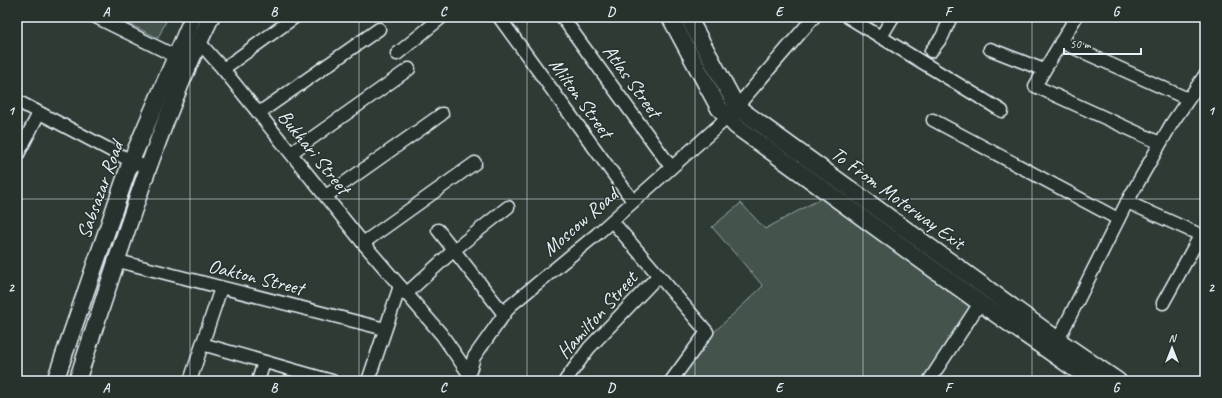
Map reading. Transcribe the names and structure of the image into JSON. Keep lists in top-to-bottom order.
{
  "streets": {
    "main road": ["Sabsazar Road", "To From Moterway Exit"],
    "street": [
      "Atlas Street",
      "Milton Street",
      "Bukhari Street",
      "Moscow Road",
      "Oakton Street",
      "Hamilton Street"
    ]
  },
  "crossings": [
    ["Atlas Street", "Moscow Road"],
    ["Milton Street", "Moscow Road"],
    ["Bukhari Street", "Sabsazar Road"],
    ["Bukhari Street", "Moscow Road"],
    ["Sabsazar Road", "Oakton Street"],
    ["To From Moterway Exit", "Moscow Road"]
  ],
  "scale_bar": "50 m",
  "north": "top",
  "grid": {
    "columns": [
      "A",
      "B",
      "C",
      "D",
      "E",
      "F",
      "G"
    ],
    "rows": ["1", "2"]
  }
}
